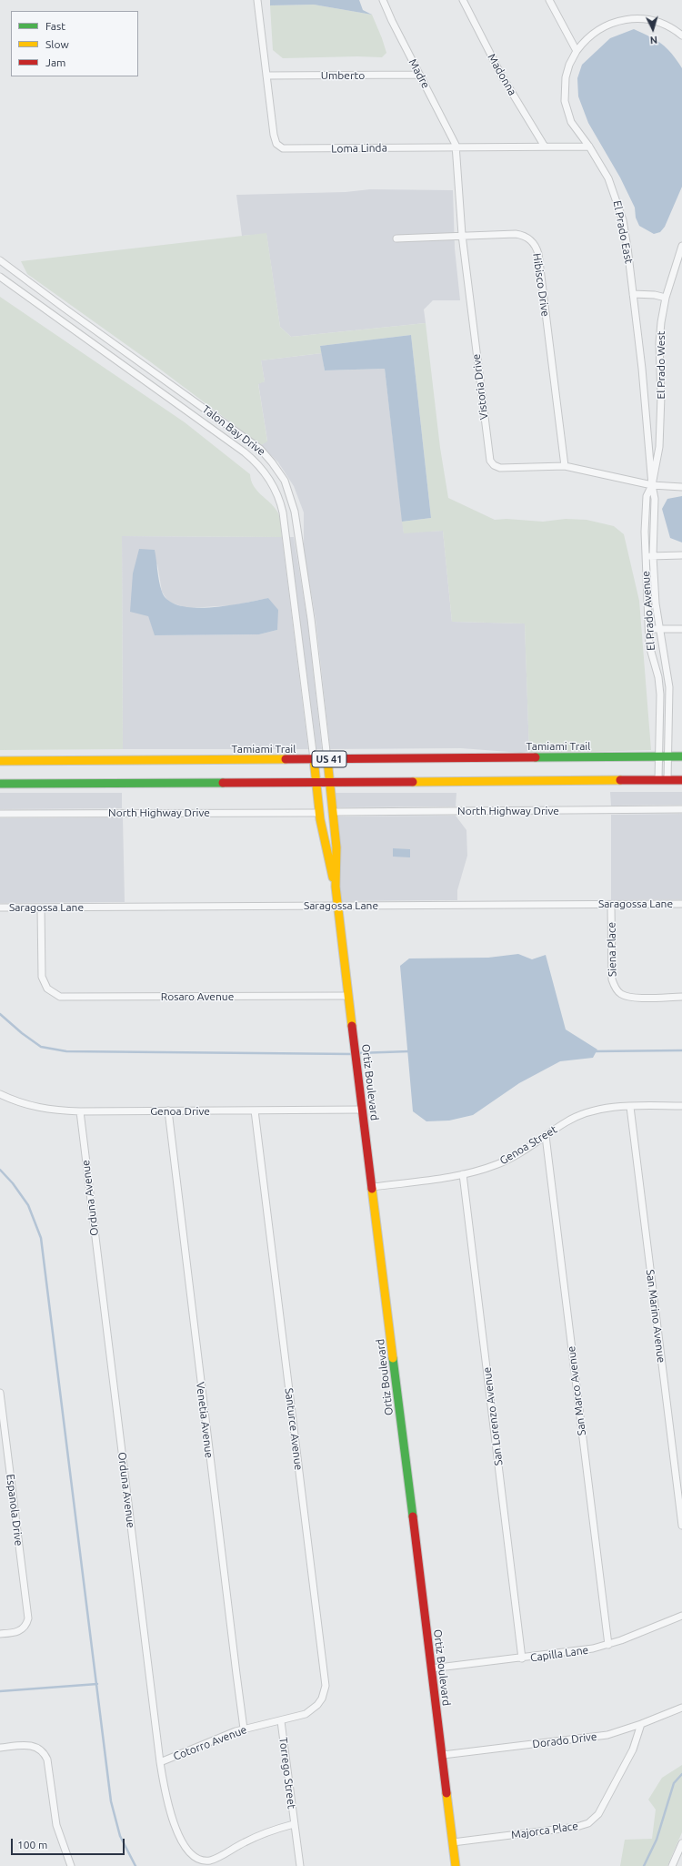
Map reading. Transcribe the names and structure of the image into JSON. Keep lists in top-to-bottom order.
{
  "streets": {
    "main road": ["Tamiami Trail", "US 41", "Ortiz Boulevard"],
    "street": [
      "Madre",
      "Madonna",
      "Umberto",
      "Loma Linda",
      "El Prado East",
      "Hibisco Drive",
      "El Prado West",
      "Vistoria Drive",
      "Talon Bay Drive",
      "El Prado Avenue",
      "North Highway Drive",
      "Saragossa Lane",
      "Siena Place",
      "Rosaro Avenue",
      "Genoa Drive",
      "Genoa Street",
      "Orduna Avenue",
      "San Marino Avenue",
      "San Marco Avenue",
      "San Lorenzo Avenue",
      "Venetia Avenue",
      "Santurce Avenue",
      "Espanola Drive",
      "Capilla Lane",
      "Dorado Drive",
      "Cotorro Avenue",
      "Torrego Street",
      "Majorca Place"
    ]
  },
  "crossings": [
    ["Madre", "Umberto"],
    ["Madre", "Loma Linda"],
    ["Madre", "Vistoria Drive"],
    ["Madonna", "Loma Linda"],
    ["Umberto", "Loma Linda"],
    ["Loma Linda", "El Prado East"],
    ["Loma Linda", "Vistoria Drive"],
    ["El Prado East", "El Prado West"],
    ["El Prado East", "Vistoria Drive"],
    ["El Prado East", "El Prado Avenue"],
    ["El Prado East", "US 41"],
    ["Hibisco Drive", "Vistoria Drive"],
    ["El Prado West", "Vistoria Drive"],
    ["El Prado West", "El Prado Avenue"],
    ["Vistoria Drive", "El Prado Avenue"],
    ["Talon Bay Drive", "Tamiami Trail"],
    ["Talon Bay Drive", "Ortiz Boulevard"],
    ["El Prado Avenue", "Tamiami Trail"],
    ["El Prado Avenue", "US 41"],
    ["Tamiami Trail", "US 41"],
    ["Tamiami Trail", "Ortiz Boulevard"],
    ["US 41", "Ortiz Boulevard"],
    ["North Highway Drive", "Ortiz Boulevard"],
    ["Saragossa Lane", "Siena Place"],
    ["Saragossa Lane", "Rosaro Avenue"],
    ["Saragossa Lane", "Ortiz Boulevard"],
    ["Rosaro Avenue", "Ortiz Boulevard"],
    ["Ortiz Boulevard", "Genoa Drive"],
    ["Ortiz Boulevard", "Genoa Street"],
    ["Ortiz Boulevard", "Capilla Lane"],
    ["Ortiz Boulevard", "Dorado Drive"],
    ["Ortiz Boulevard", "Majorca Place"],
    ["Genoa Drive", "Orduna Avenue"],
    ["Genoa Drive", "Venetia Avenue"],
    ["Genoa Drive", "Santurce Avenue"],
    ["Genoa Street", "San Marino Avenue"],
    ["Genoa Street", "San Marco Avenue"],
    ["Genoa Street", "San Lorenzo Avenue"],
    ["Orduna Avenue", "Cotorro Avenue"],
    ["Orduna Avenue", "Torrego Street"],
    ["San Marco Avenue", "Capilla Lane"],
    ["San Lorenzo Avenue", "Capilla Lane"],
    ["Venetia Avenue", "Cotorro Avenue"],
    ["Santurce Avenue", "Cotorro Avenue"],
    ["Santurce Avenue", "Torrego Street"],
    ["Dorado Drive", "Majorca Place"],
    ["Cotorro Avenue", "Torrego Street"]
  ],
  "legend": ["Fast", "Slow", "Jam"],
  "scale_bar": "100 m",
  "north": "bottom"
}
